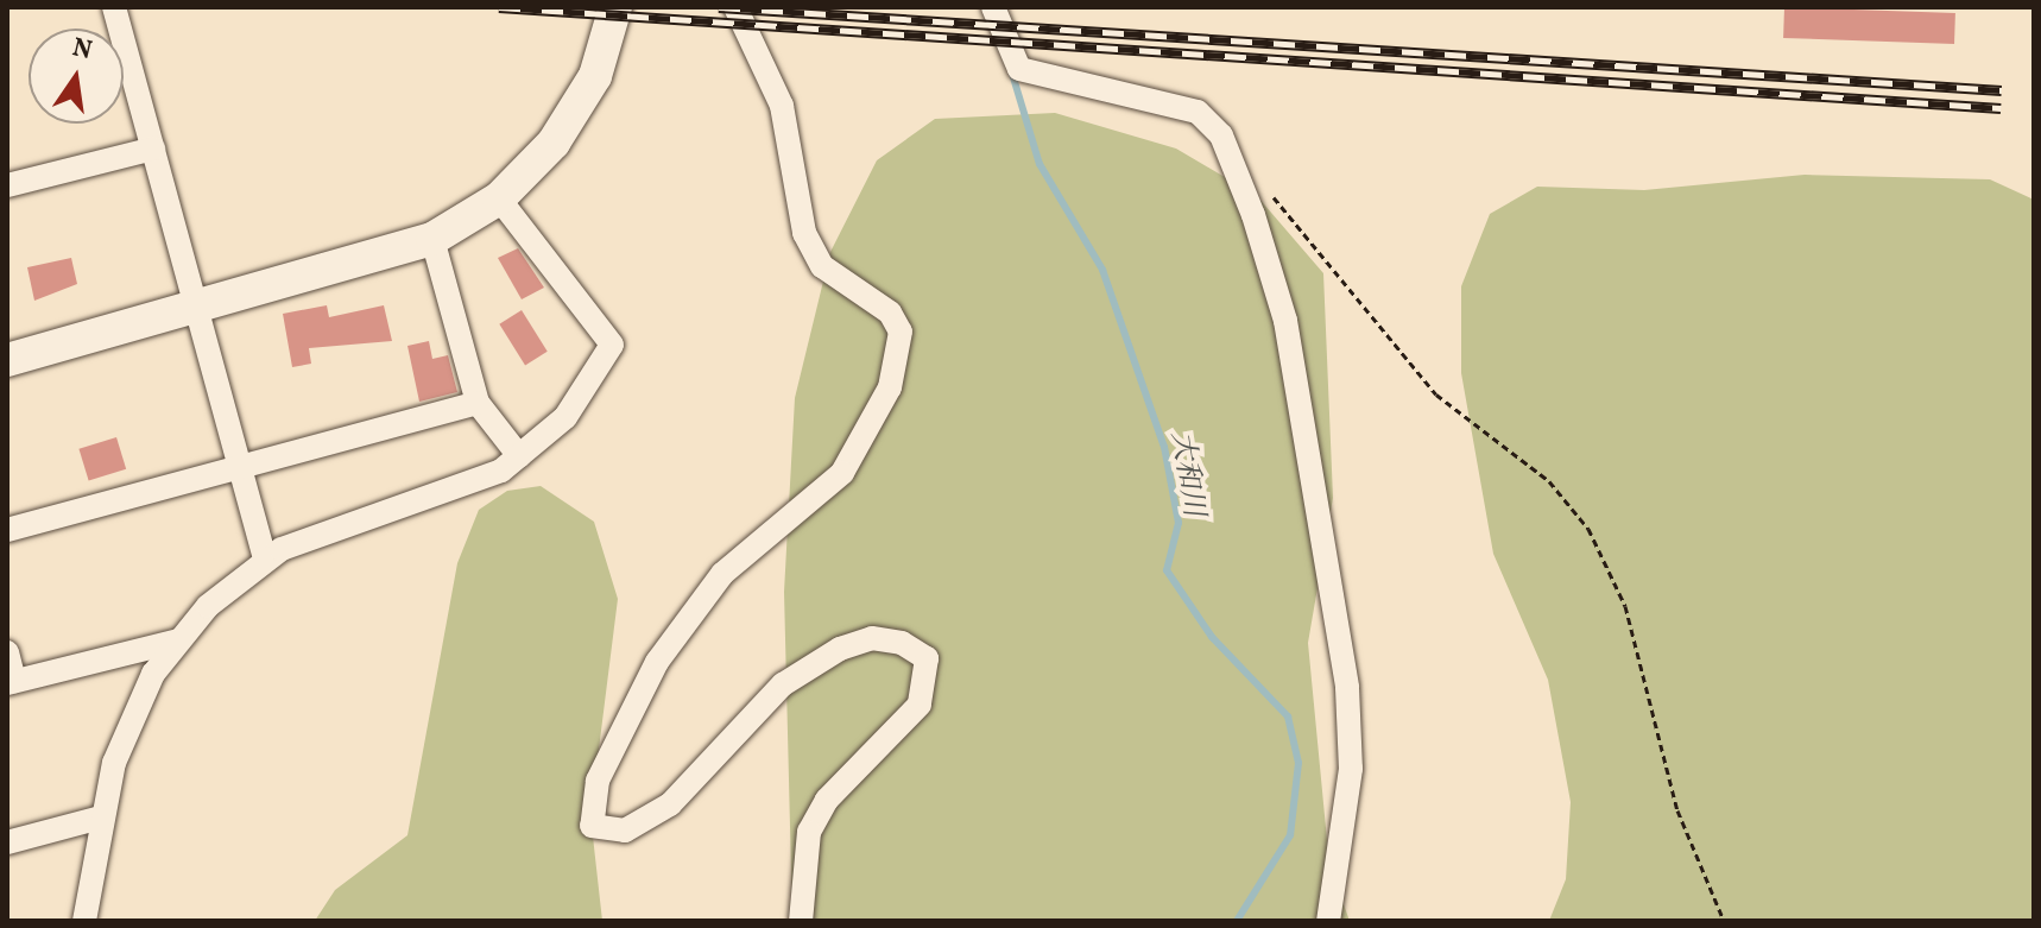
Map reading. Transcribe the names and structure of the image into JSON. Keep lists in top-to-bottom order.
{
  "water": ["大和川"],
  "north": "top"
}
